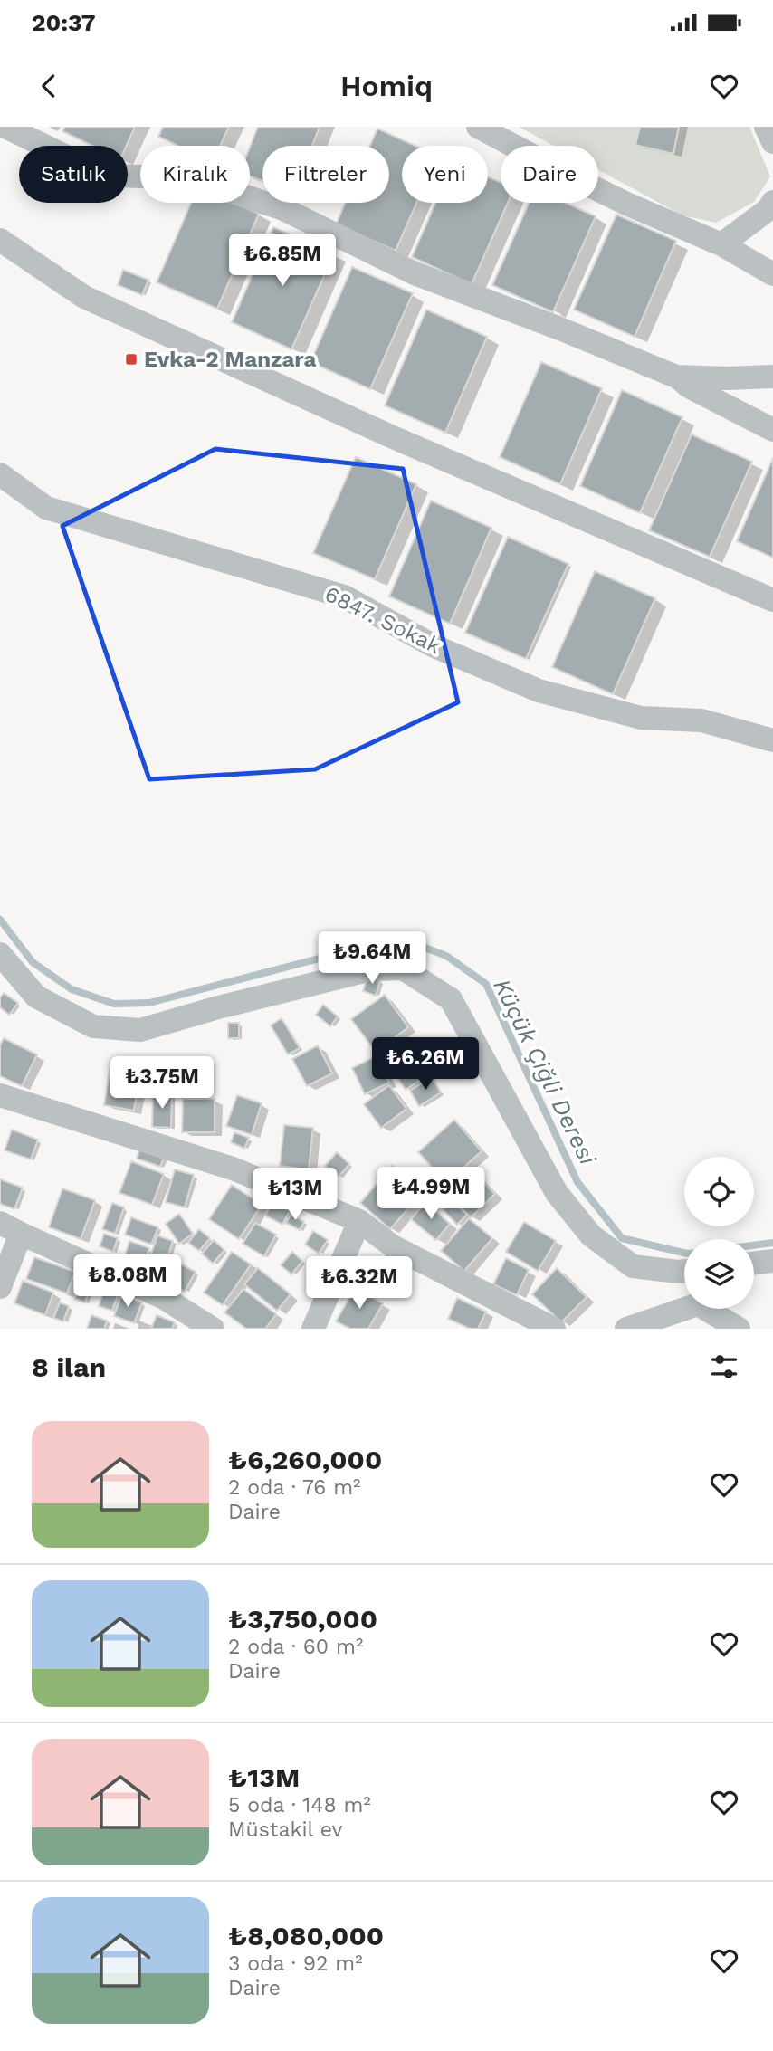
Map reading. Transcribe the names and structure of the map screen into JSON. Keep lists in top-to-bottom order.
{
  "streets": {
    "street": ["6847. Sokak"]
  },
  "water": ["Küçük Çiğli Deresi"],
  "places": {
    "transit": ["Evka-2 Manzara"]
  },
  "page": {
    "status": "20:37",
    "header": "Homiq",
    "chip": [
      "Satılık",
      "Kiralık",
      "Filtreler",
      "Yeni",
      "Daire"
    ],
    "price": [
      "₺6.85M",
      "₺9.64M",
      "₺6.26M",
      "₺3.75M",
      "₺4.99M",
      "₺13M",
      "₺8.08M",
      "₺6.32M"
    ],
    "heading": "8 ilan",
    "list": [
      {
        "name": "₺6,260,000",
        "note": "2 oda · 76 m² · Daire"
      },
      {
        "name": "₺3,750,000",
        "note": "2 oda · 60 m² · Daire"
      },
      {
        "name": "₺13M",
        "note": "5 oda · 148 m² · Müstakil ev"
      },
      {
        "name": "₺8,080,000",
        "note": "3 oda · 92 m² · Daire"
      }
    ]
  }
}
